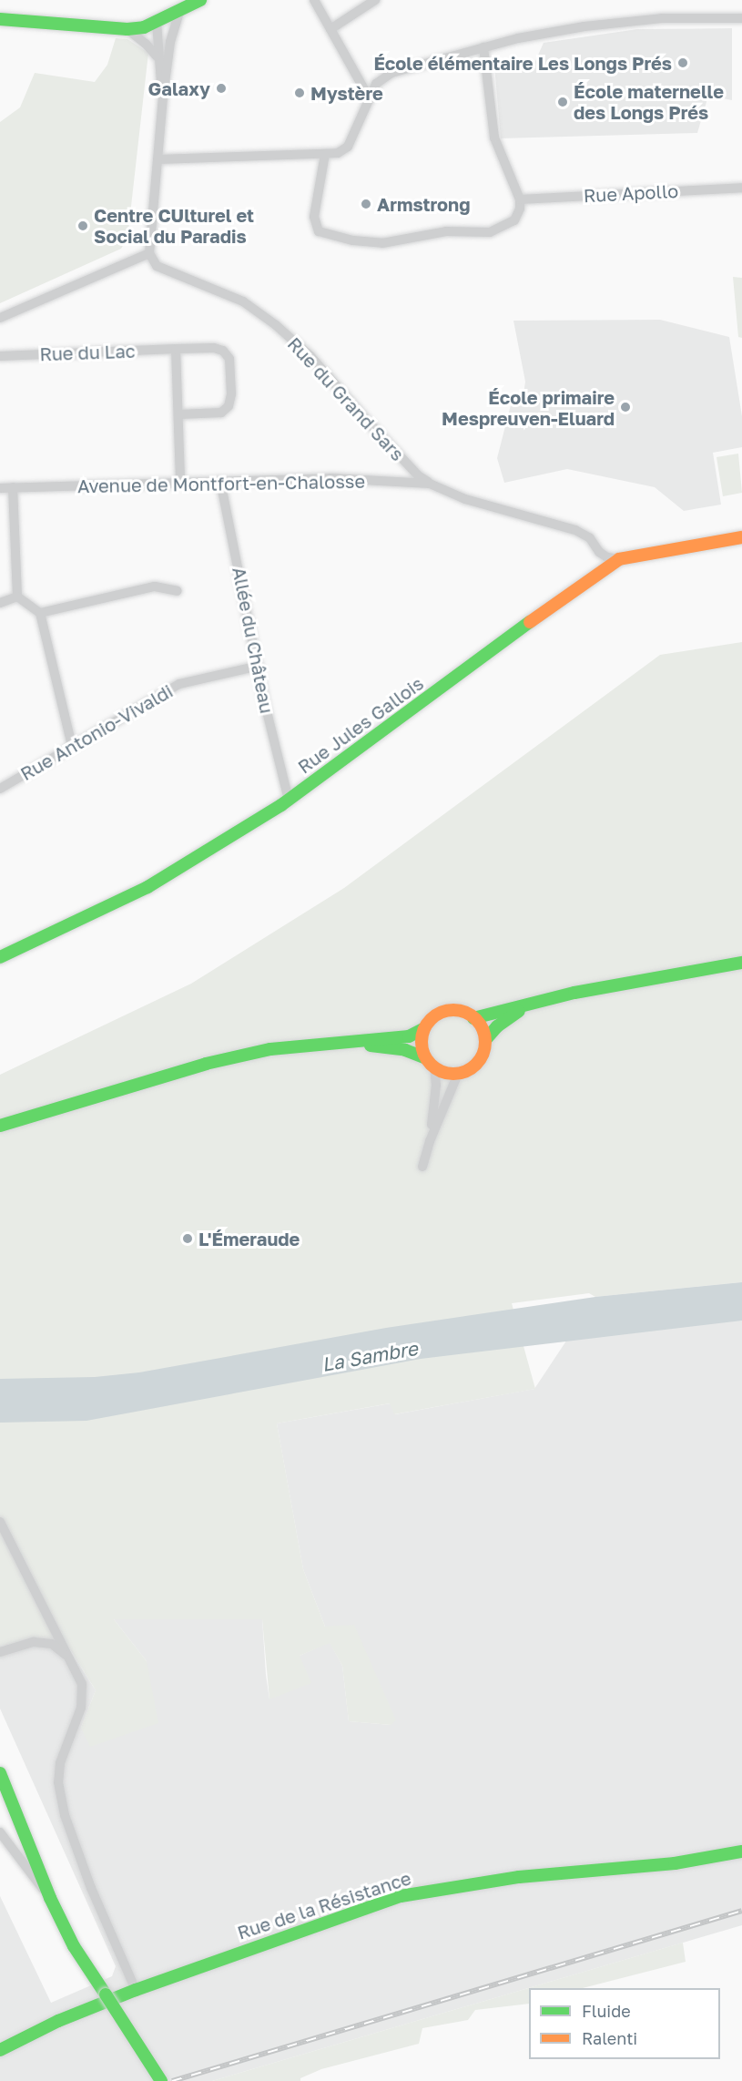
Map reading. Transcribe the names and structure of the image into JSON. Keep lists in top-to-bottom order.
{
  "streets": {
    "street": [
      "Rue Apollo",
      "Rue du Lac",
      "Rue du Grand Sars",
      "Avenue de Montfort-en-Chalosse",
      "Allée du Château",
      "Rue Jules Gallois",
      "Rue Antonio-Vivaldi",
      "Rue de la Résistance"
    ]
  },
  "crossings": [
    ["Rue du Grand Sars", "Avenue de Montfort-en-Chalosse"],
    ["Avenue de Montfort-en-Chalosse", "Allée du Château"],
    ["Avenue de Montfort-en-Chalosse", "Rue Jules Gallois"],
    ["Allée du Château", "Rue Jules Gallois"],
    ["Allée du Château", "Rue Antonio-Vivaldi"]
  ],
  "water": ["La Sambre"],
  "places": [
    "École élémentaire Les Longs Prés",
    "Galaxy",
    "Mystère",
    "École maternelle des Longs Prés",
    "Armstrong",
    "Centre CUlturel et Social du Paradis",
    "École primaire Mespreuven-Eluard",
    "L'Émeraude"
  ],
  "legend": ["Fluide", "Ralenti"]
}
